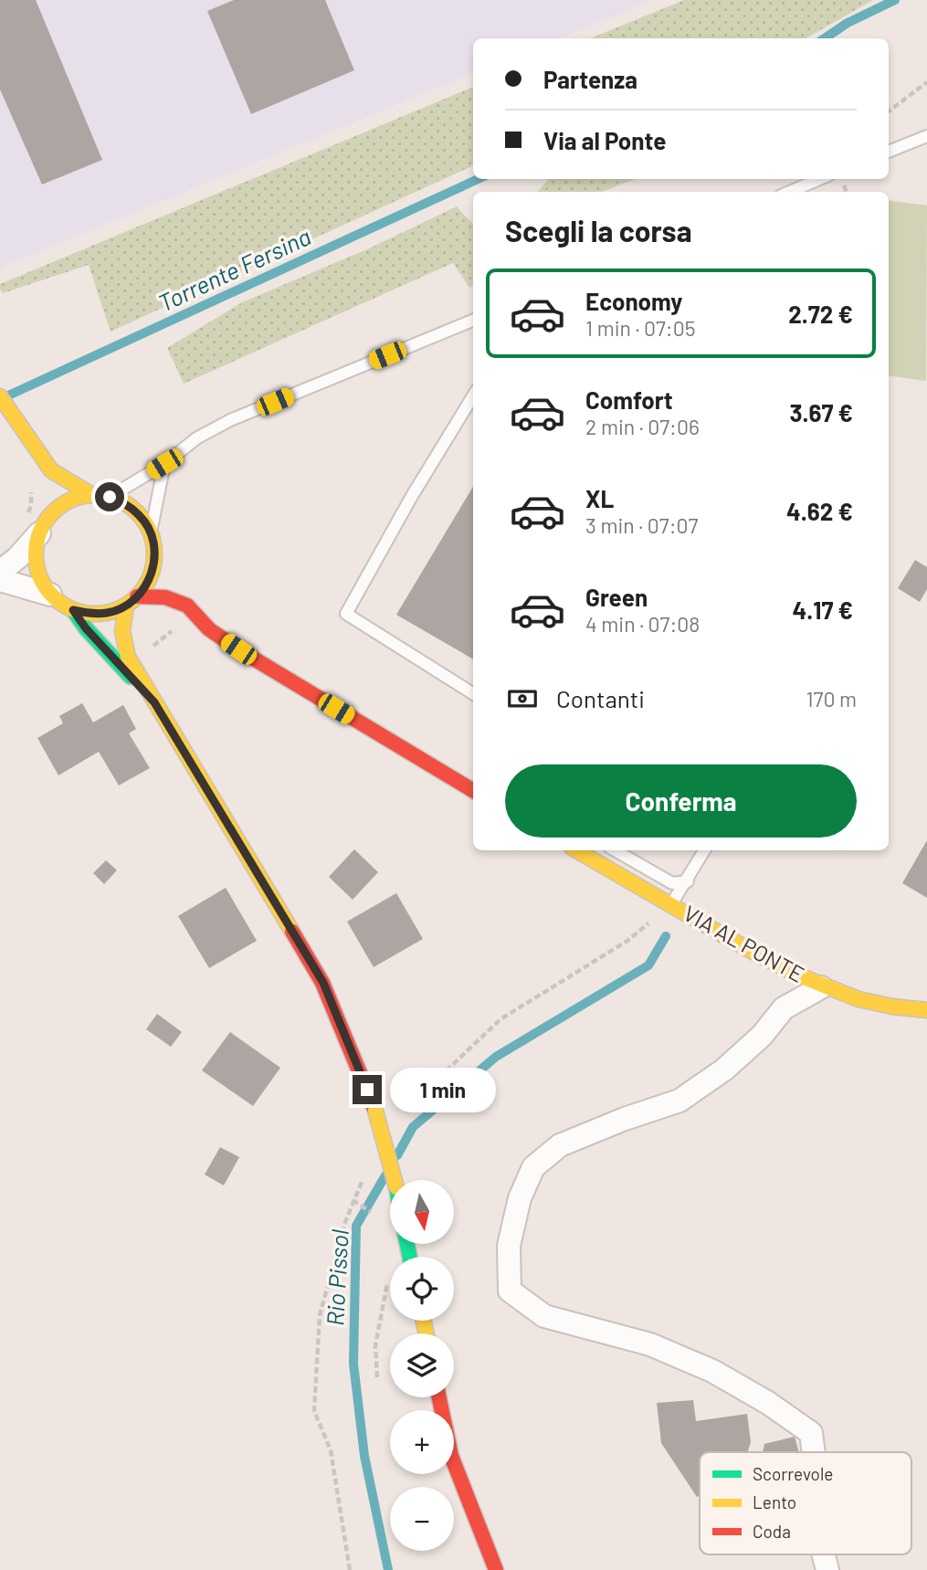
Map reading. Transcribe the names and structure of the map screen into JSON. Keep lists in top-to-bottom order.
{
  "streets": {
    "main road": ["VIA AL PONTE"]
  },
  "water": ["Torrente Fersina", "Rio Pissol"],
  "legend": ["Scorrevole", "Lento", "Coda"],
  "north": "bottom",
  "page": {
    "banner": ["Partenza", "Via al Ponte"],
    "heading": "Scegli la corsa",
    "list": [
      {
        "name": "Economy",
        "note": "1 min · 07:05",
        "value": "2.72 €"
      },
      {
        "name": "Comfort",
        "note": "2 min · 07:06",
        "value": "3.67 €"
      },
      {
        "name": "XL",
        "note": "3 min · 07:07",
        "value": "4.62 €"
      },
      {
        "name": "Green",
        "note": "4 min · 07:08",
        "value": "4.17 €"
      }
    ],
    "pay": ["Contanti", "170 m"],
    "buttons": "Conferma",
    "bubble": "1 min",
    "map_buttons": ["+", "−"]
  }
}
